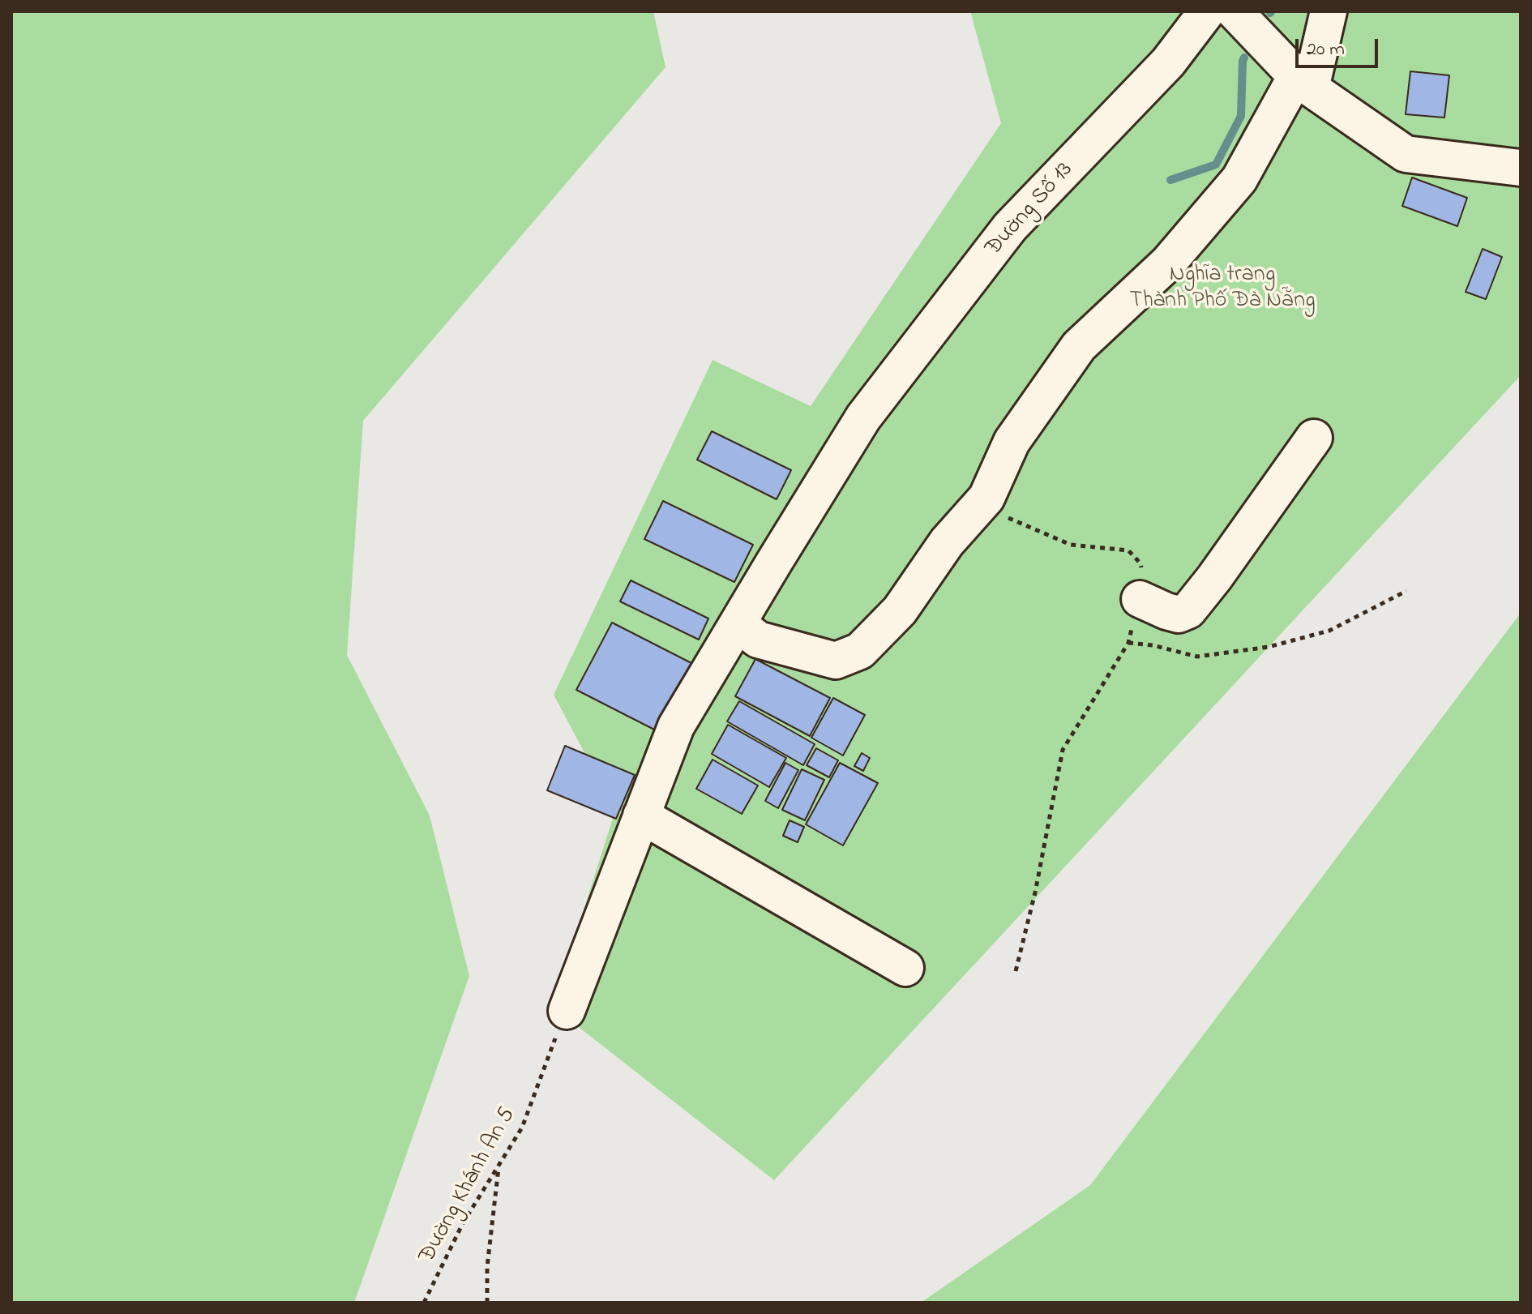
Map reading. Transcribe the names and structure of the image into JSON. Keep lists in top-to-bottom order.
{
  "streets": {
    "street": ["Đường Số 13"],
    "path": ["Đường Khánh An 5"]
  },
  "crossings": [
    ["Đường Số 13", "Đường Khánh An 5"]
  ],
  "parks": ["Nghĩa trang Thành Phố Đà Nẵng"],
  "scale_bar": "20 m"
}
